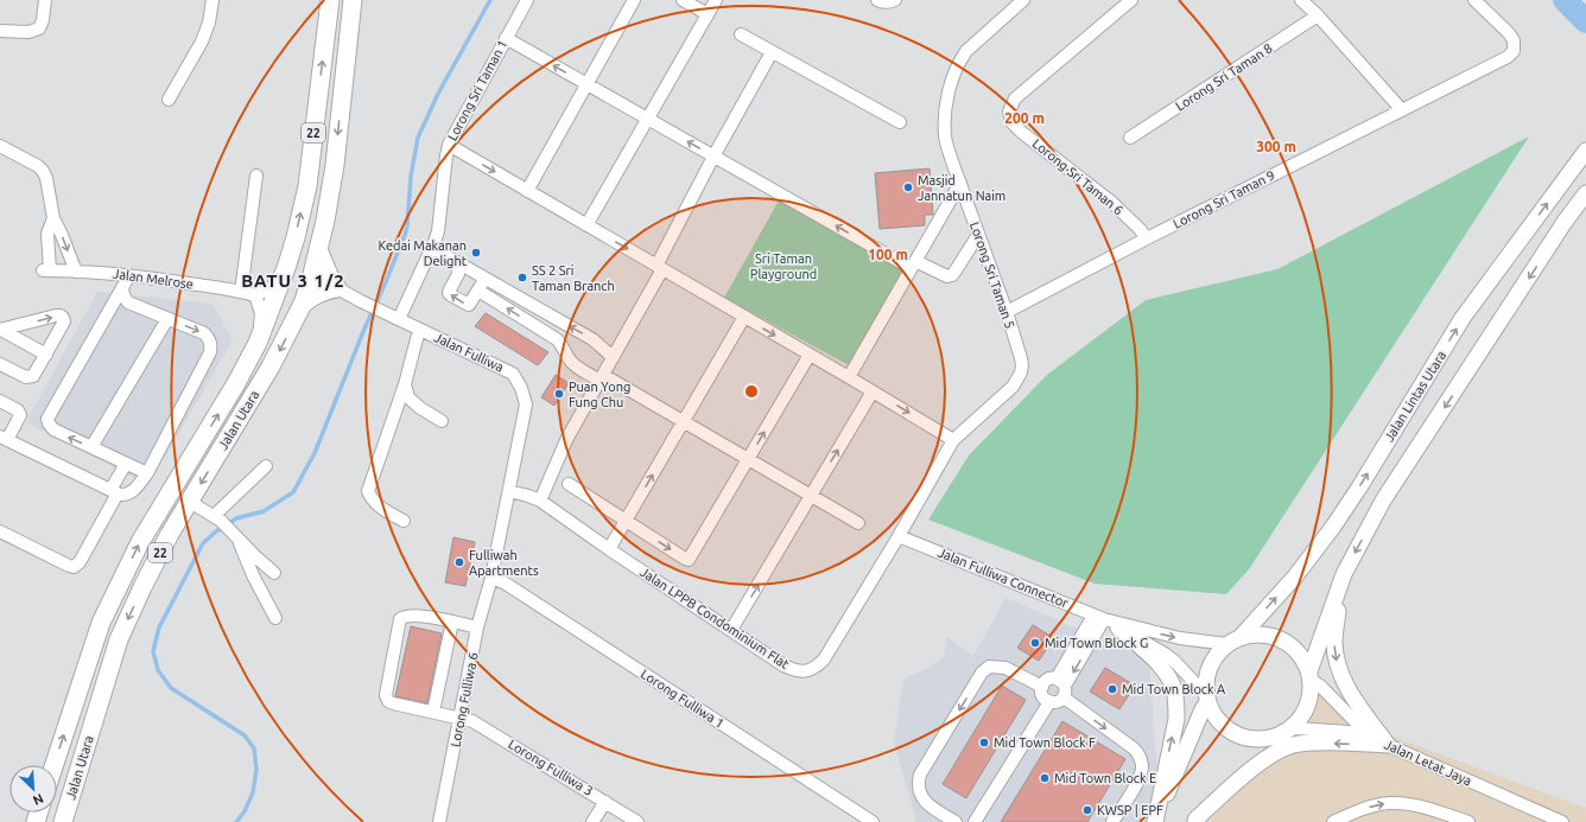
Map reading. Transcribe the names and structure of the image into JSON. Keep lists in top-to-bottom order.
{
  "streets": {
    "highway": ["22", "Jalan Utara"],
    "main road": ["Jalan Lintas Utara"],
    "street": [
      "Lorong Sri Taman 8",
      "Lorong Sri Taman 1",
      "Lorong Sri Taman 6",
      "Lorong Sri Taman 9",
      "Lorong Sri Taman 5",
      "Jalan Melrose",
      "Jalan Fulliwa",
      "Jalan Fulliwa Connector",
      "Jalan LPPB Condominium Flat",
      "Lorong Fulliwa 1",
      "Lorong Fulliwa 6",
      "Jalan Letat Jaya",
      "Lorong Fulliwa 3"
    ]
  },
  "crossings": [
    ["Lorong Sri Taman 1", "Jalan Fulliwa"],
    ["Lorong Sri Taman 6", "Lorong Sri Taman 9"],
    ["Lorong Sri Taman 9", "Lorong Sri Taman 5"],
    ["Lorong Sri Taman 5", "Jalan LPPB Condominium Flat"],
    ["Jalan Fulliwa", "Jalan Utara"],
    ["Jalan Fulliwa", "Jalan LPPB Condominium Flat"],
    ["Jalan Fulliwa", "Lorong Fulliwa 1"],
    ["Jalan Fulliwa", "Lorong Fulliwa 6"],
    ["Jalan Lintas Utara", "Jalan Fulliwa Connector"],
    ["Jalan Lintas Utara", "Jalan Letat Jaya"],
    ["Jalan Fulliwa Connector", "Jalan LPPB Condominium Flat"],
    ["Jalan Fulliwa Connector", "Jalan Letat Jaya"],
    ["Lorong Fulliwa 1", "Lorong Fulliwa 6"],
    ["Lorong Fulliwa 6", "Lorong Fulliwa 3"]
  ],
  "districts": ["BATU 3 1/2"],
  "parks": ["Sri Taman Playground"],
  "places": [
    "Masjid Jannatun Naim",
    "Kedai Makanan Delight",
    "SS 2 Sri Taman Branch",
    "Puan Yong Fung Chu",
    "Fulliwah Apartments",
    "Mid Town Block G",
    "Mid Town Block A",
    "Mid Town Block F",
    "Mid Town Block E",
    "KWSP | EPF"
  ],
  "north": "bottom right",
  "rings": ["200 m", "300 m", "100 m"]
}
